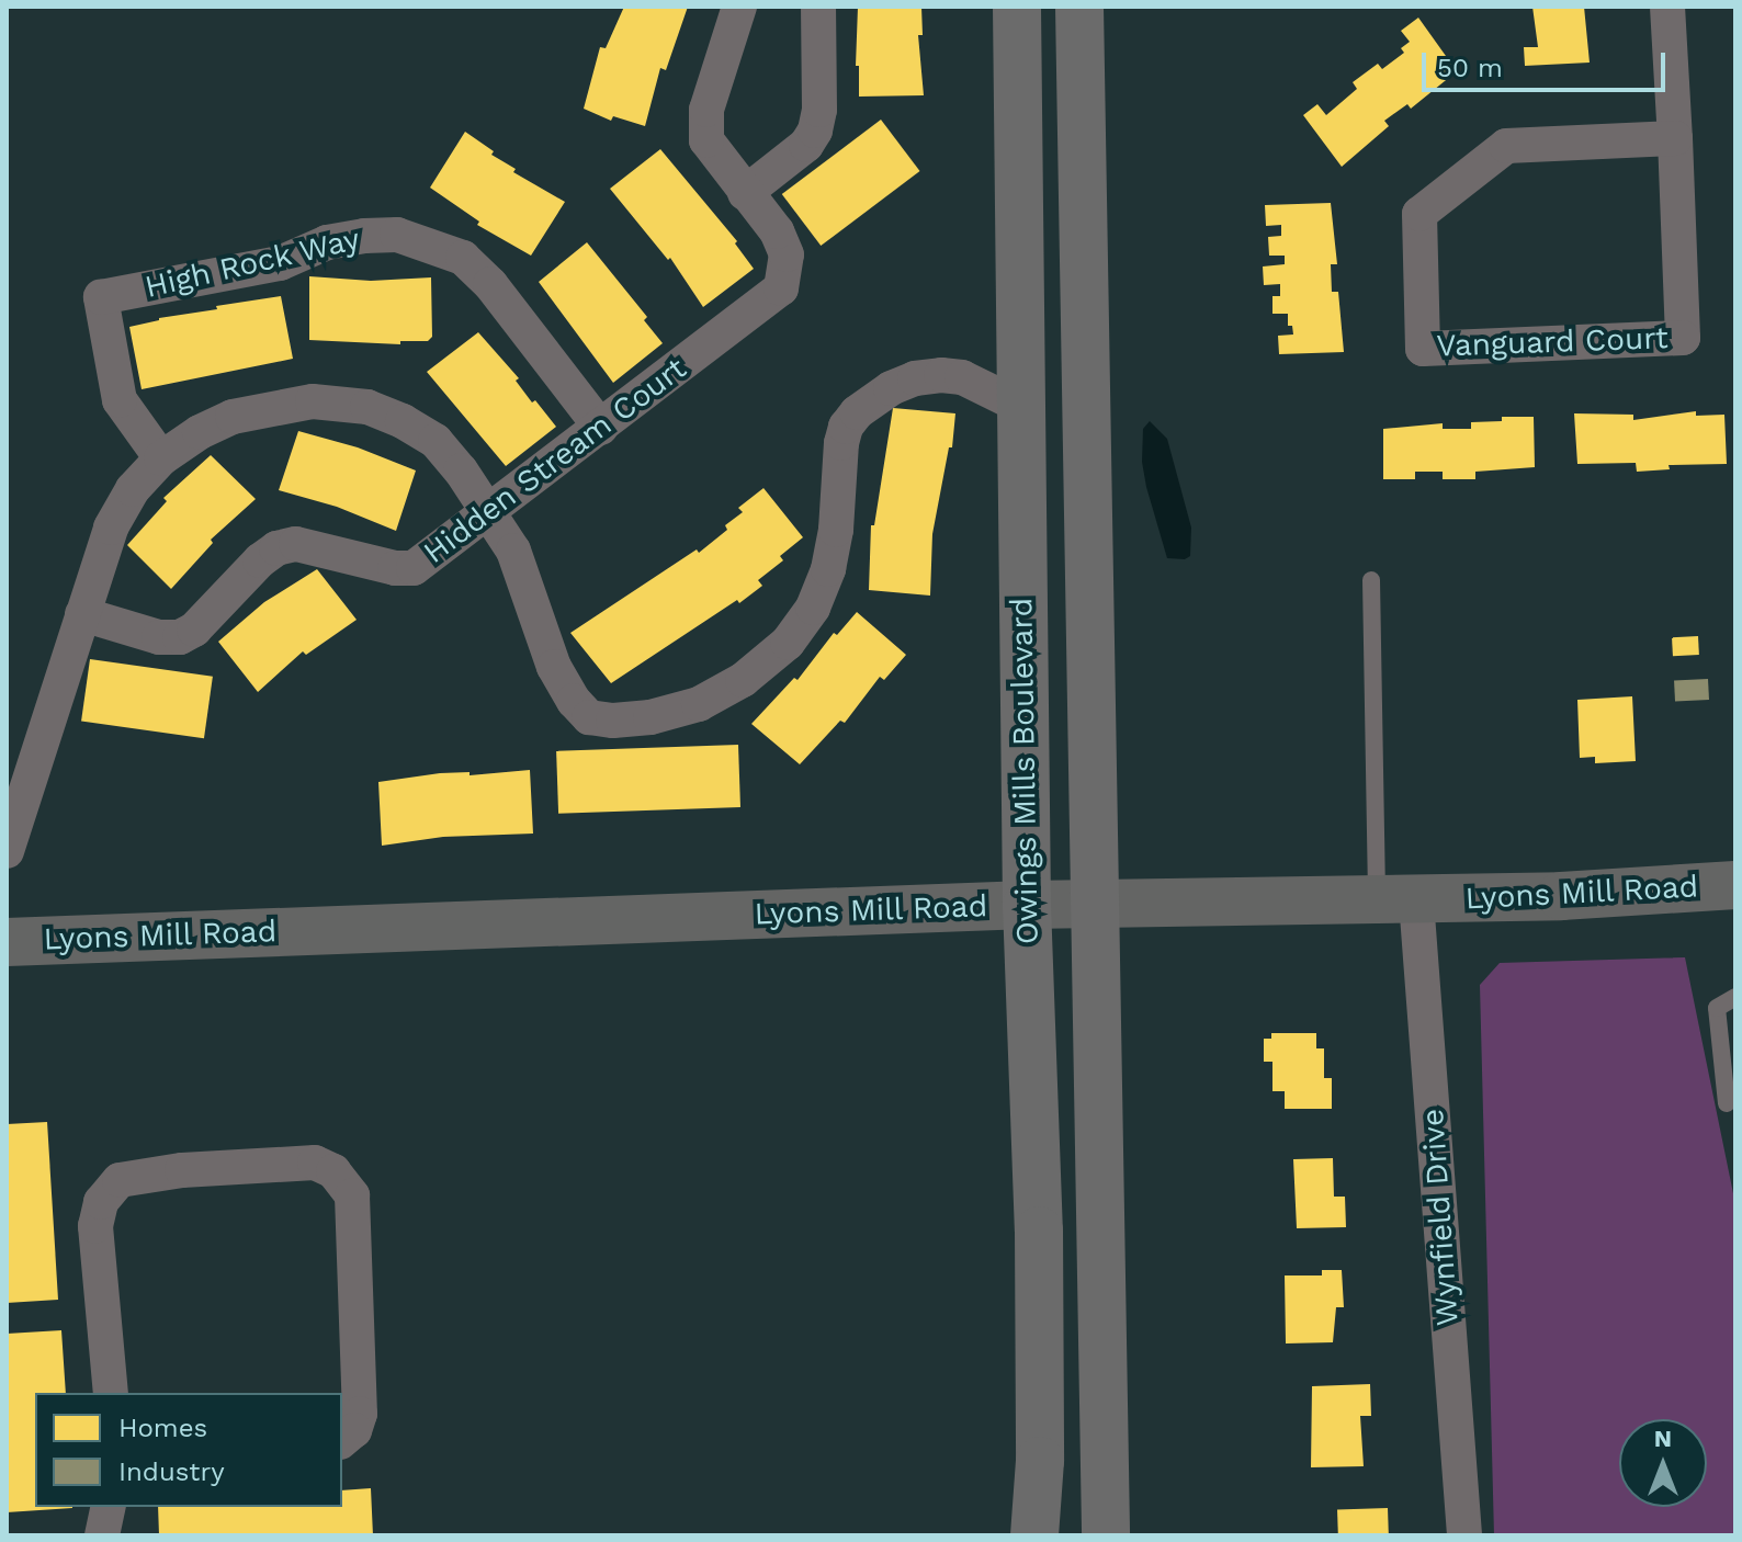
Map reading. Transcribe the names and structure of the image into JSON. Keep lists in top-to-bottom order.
{
  "streets": {
    "main road": ["Owings Mills Boulevard", "Lyons Mill Road"],
    "street": [
      "High Rock Way",
      "Vanguard Court",
      "Hidden Stream Court",
      "Wynfield Drive"
    ]
  },
  "crossings": [
    ["High Rock Way", "Hidden Stream Court"],
    ["Owings Mills Boulevard", "Lyons Mill Road"],
    ["Lyons Mill Road", "Wynfield Drive"]
  ],
  "legend": ["Homes", "Industry"],
  "scale_bar": "50 m",
  "north": "top"
}
